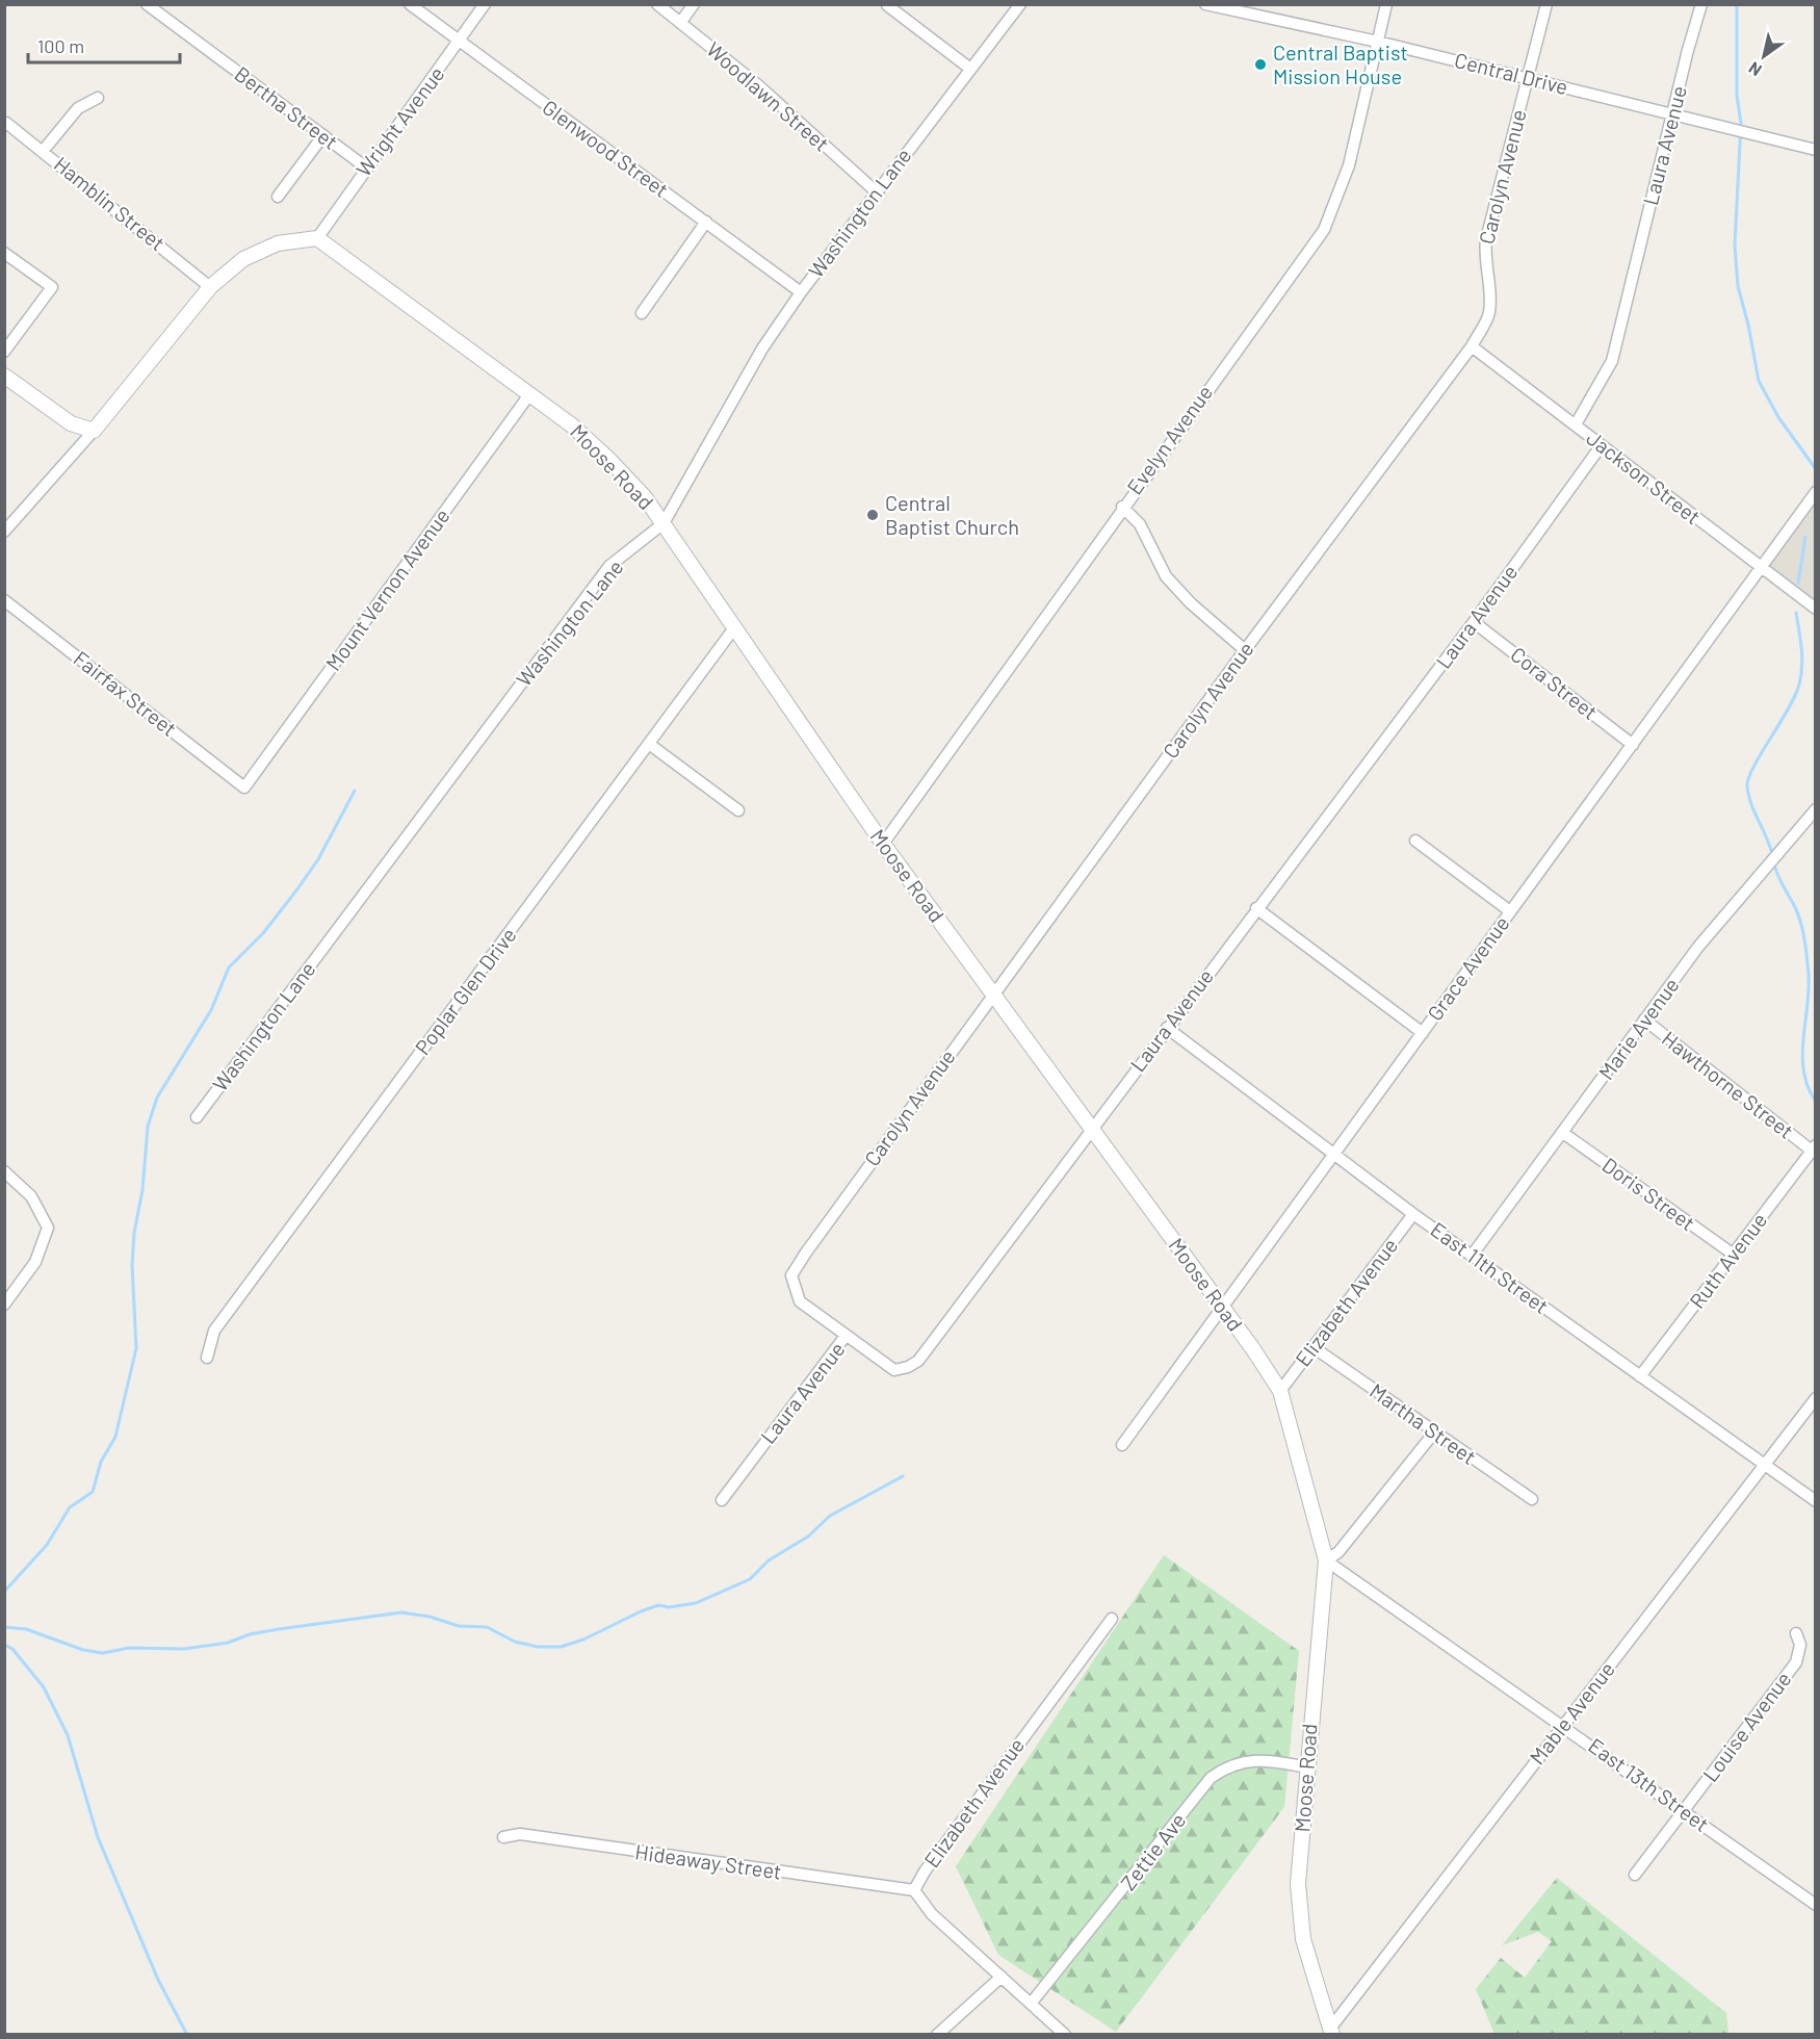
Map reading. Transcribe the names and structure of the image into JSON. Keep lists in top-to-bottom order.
{
  "streets": {
    "street": [
      "Central Drive",
      "Woodlawn Street",
      "Bertha Street",
      "Wright Avenue",
      "Laura Avenue",
      "Glenwood Street",
      "Carolyn Avenue",
      "Hamblin Street",
      "Washington Lane",
      "Evelyn Avenue",
      "Moose Road",
      "Jackson Street",
      "Mount Vernon Avenue",
      "Cora Street",
      "Fairfax Street",
      "Grace Avenue",
      "Poplar Glen Drive",
      "Marie Avenue",
      "Hawthorne Street",
      "Doris Street",
      "Ruth Avenue",
      "East 11th Street",
      "Elizabeth Avenue",
      "Martha Street",
      "Mable Avenue",
      "Louise Avenue",
      "East 13th Street",
      "Zettie Ave",
      "Hideaway Street"
    ]
  },
  "crossings": [
    ["Central Drive", "Laura Avenue"],
    ["Central Drive", "Carolyn Avenue"],
    ["Central Drive", "Evelyn Avenue"],
    ["Woodlawn Street", "Washington Lane"],
    ["Bertha Street", "Wright Avenue"],
    ["Wright Avenue", "Glenwood Street"],
    ["Wright Avenue", "Moose Road"],
    ["Laura Avenue", "Carolyn Avenue"],
    ["Laura Avenue", "Moose Road"],
    ["Laura Avenue", "Jackson Street"],
    ["Laura Avenue", "Cora Street"],
    ["Laura Avenue", "East 11th Street"],
    ["Glenwood Street", "Washington Lane"],
    ["Carolyn Avenue", "Moose Road"],
    ["Carolyn Avenue", "Jackson Street"],
    ["Washington Lane", "Moose Road"],
    ["Evelyn Avenue", "Moose Road"],
    ["Moose Road", "Mount Vernon Avenue"],
    ["Moose Road", "Grace Avenue"],
    ["Moose Road", "Poplar Glen Drive"],
    ["Moose Road", "Elizabeth Avenue"],
    ["Moose Road", "Mable Avenue"],
    ["Moose Road", "East 13th Street"],
    ["Moose Road", "Zettie Ave"],
    ["Jackson Street", "Grace Avenue"],
    ["Mount Vernon Avenue", "Fairfax Street"],
    ["Cora Street", "Grace Avenue"],
    ["Grace Avenue", "East 11th Street"],
    ["Marie Avenue", "Hawthorne Street"],
    ["Marie Avenue", "Doris Street"],
    ["Marie Avenue", "East 11th Street"],
    ["Hawthorne Street", "Ruth Avenue"],
    ["Doris Street", "Ruth Avenue"],
    ["Ruth Avenue", "East 11th Street"],
    ["East 11th Street", "Elizabeth Avenue"],
    ["East 11th Street", "Mable Avenue"],
    ["Elizabeth Avenue", "Martha Street"],
    ["Elizabeth Avenue", "Zettie Ave"],
    ["Elizabeth Avenue", "Hideaway Street"],
    ["Mable Avenue", "East 13th Street"],
    ["Louise Avenue", "East 13th Street"]
  ],
  "places": ["Central Baptist Mission House", "Central Baptist Church"],
  "scale_bar": "100 m",
  "north": "bottom left"
}
